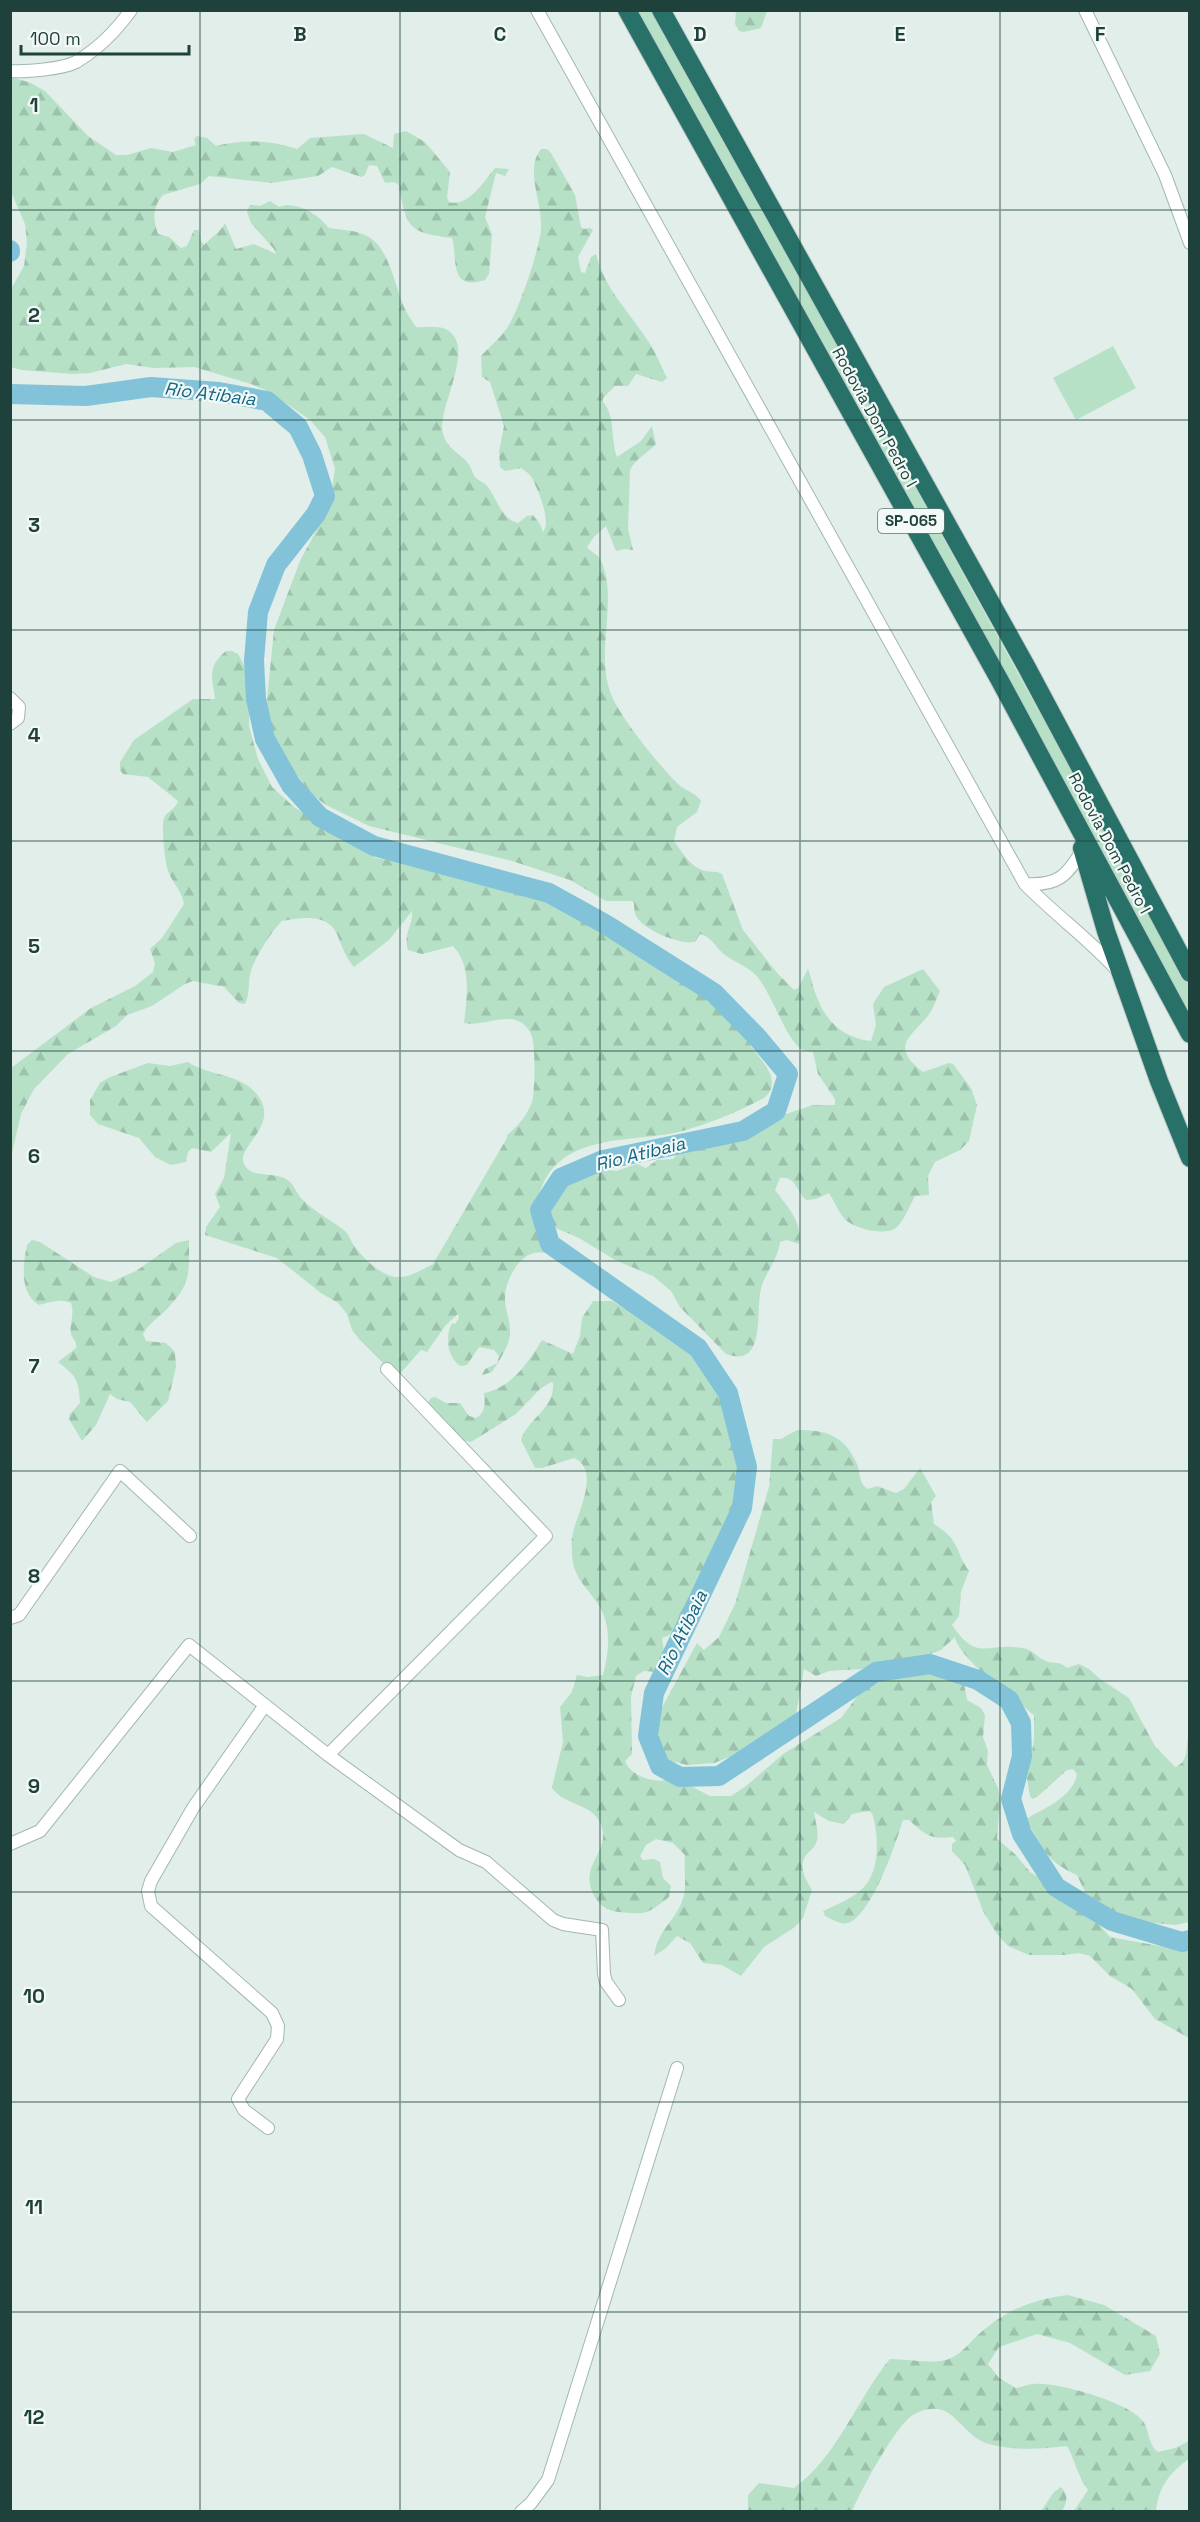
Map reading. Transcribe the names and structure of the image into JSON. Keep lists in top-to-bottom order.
{
  "streets": {
    "highway": ["Rodovia Dom Pedro I", "SP-065"]
  },
  "water": ["Rio Atibaia"],
  "scale_bar": "100 m",
  "grid": {
    "columns": [
      "B",
      "C",
      "D",
      "E",
      "F"
    ],
    "rows": [
      "1",
      "2",
      "3",
      "4",
      "5",
      "6",
      "7",
      "8",
      "9",
      "10",
      "11",
      "12"
    ]
  }
}
